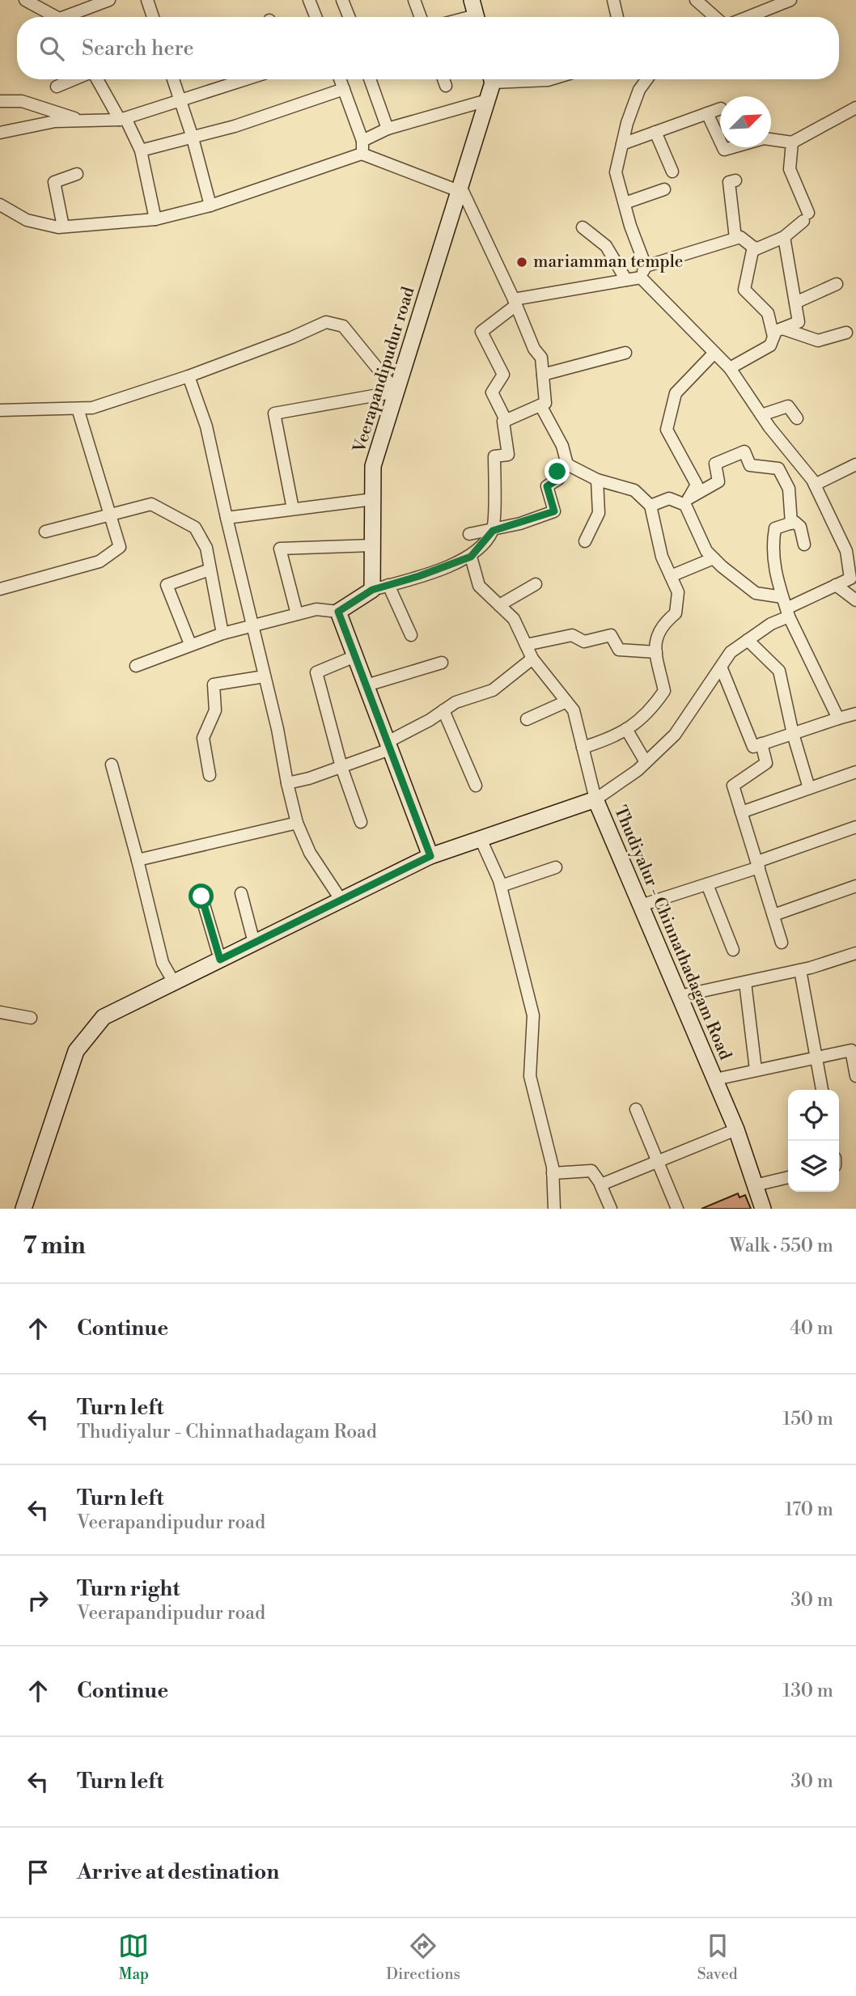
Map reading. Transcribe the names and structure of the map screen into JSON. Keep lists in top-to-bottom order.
{
  "streets": {
    "main road": ["Veerapandipudur road", "Thudiyalur - Chinnathadagam Road"]
  },
  "places": ["mariamman temple"],
  "north": "top right",
  "page": {
    "search": "Search here",
    "heading": ["7 min", "Walk · 550 m"],
    "list": [
      ["Continue", "40 m"],
      ["Turn left", "Thudiyalur - Chinnathadagam Road", "150 m"],
      ["Turn left", "Veerapandipudur road", "170 m"],
      ["Turn right", "Veerapandipudur road", "30 m"],
      ["Continue", "130 m"],
      ["Turn left", "30 m"],
      "Arrive at destination"
    ],
    "nav": ["Map", "Directions", "Saved"]
  }
}
